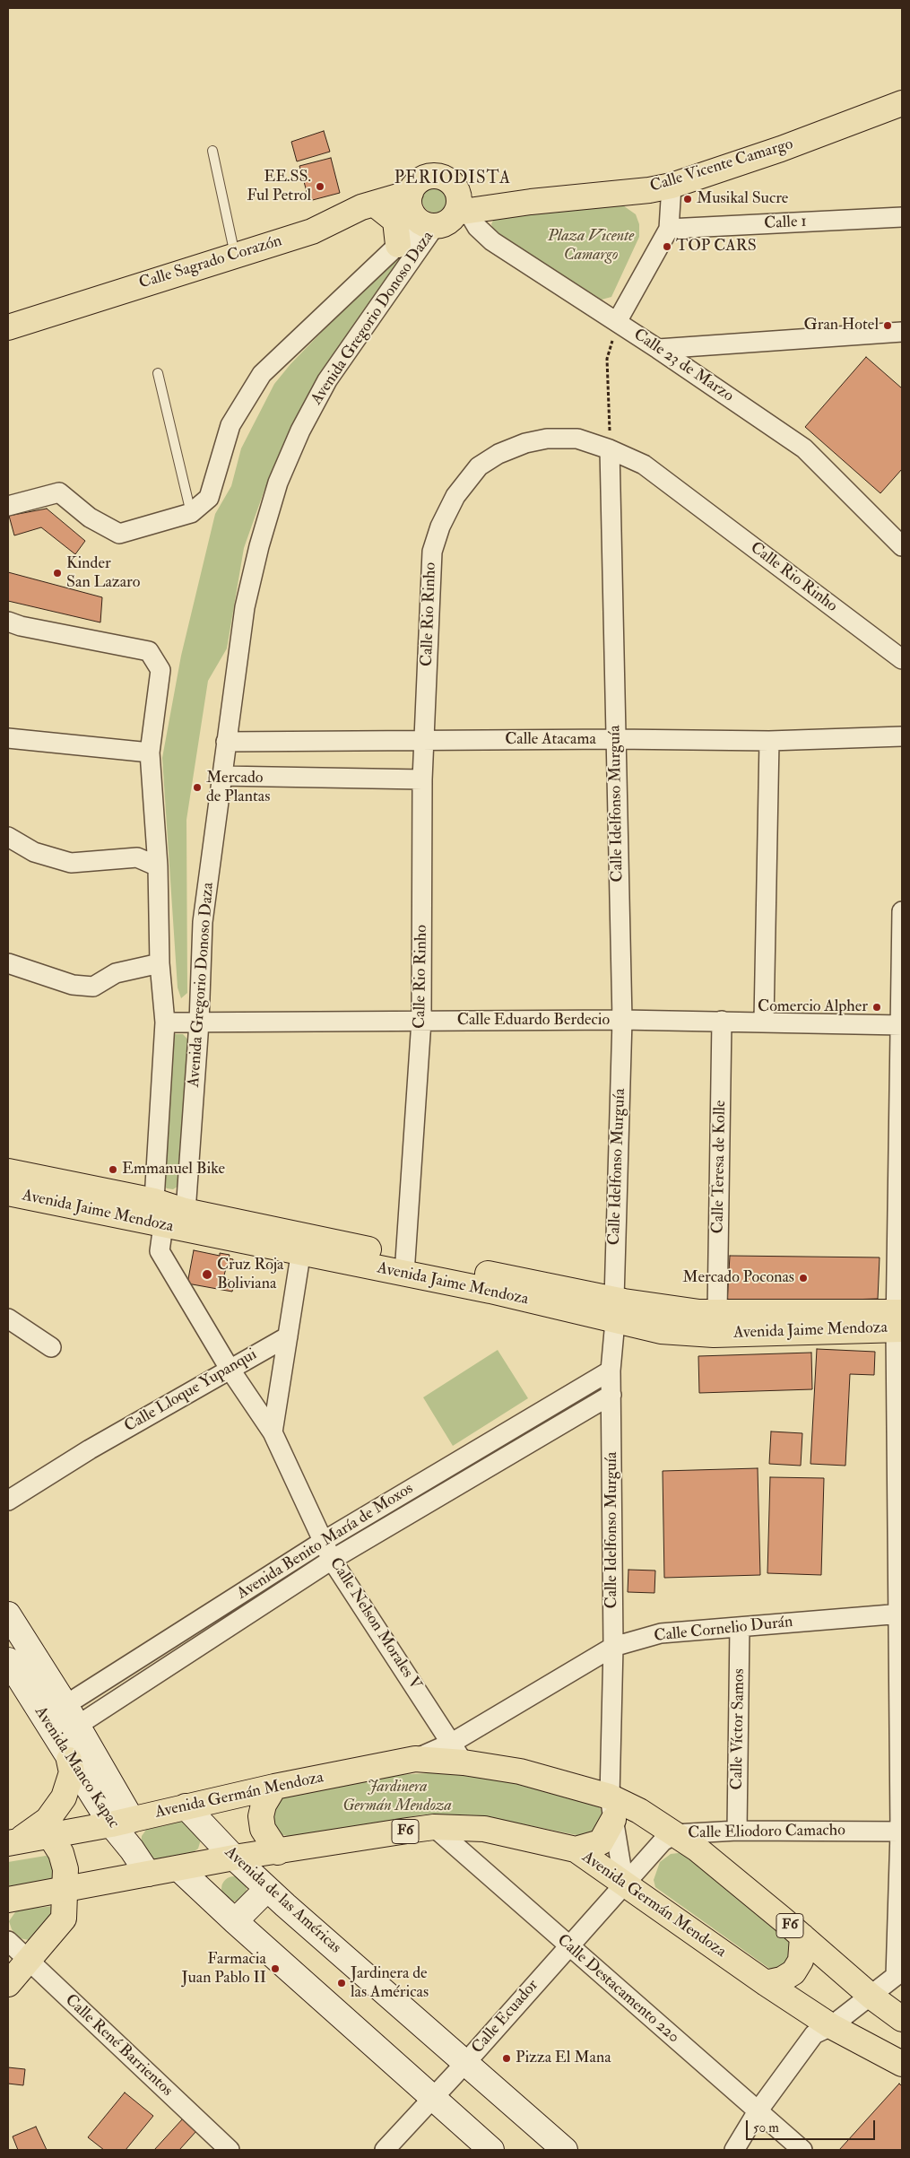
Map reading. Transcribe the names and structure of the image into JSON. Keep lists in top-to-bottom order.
{
  "streets": {
    "main road": [
      "Calle Vicente Camargo",
      "Calle Sagrado Corazón",
      "Avenida Jaime Mendoza",
      "Avenida Manco Kapac",
      "Avenida Germán Mendoza",
      "F6",
      "Avenida de las Américas"
    ],
    "street": [
      "Calle 1",
      "Avenida Gregorio Donoso Daza",
      "Calle 23 de Marzo",
      "Calle Rio Rinho",
      "Calle Atacama",
      "Calle Idelfonso Murguía",
      "Calle Eduardo Berdecio",
      "Calle Teresa de Kolle",
      "Calle Lloque Yupanqui",
      "Avenida Benito María de Moxos",
      "Calle Nelson Morales V",
      "Calle Cornelio Durán",
      "Calle Víctor Samos",
      "Calle Eliodoro Camacho",
      "Calle Destacamento 220",
      "Calle Ecuador",
      "Calle René Barrientos"
    ]
  },
  "crossings": [
    ["Calle Vicente Camargo", "Calle Sagrado Corazón"],
    ["Calle Vicente Camargo", "Avenida Gregorio Donoso Daza"],
    ["Calle Vicente Camargo", "Calle 23 de Marzo"],
    ["Calle Sagrado Corazón", "Avenida Gregorio Donoso Daza"],
    ["Calle Sagrado Corazón", "Calle 23 de Marzo"],
    ["Avenida Gregorio Donoso Daza", "Calle 23 de Marzo"],
    ["Avenida Gregorio Donoso Daza", "Calle Atacama"],
    ["Avenida Gregorio Donoso Daza", "Calle Eduardo Berdecio"],
    ["Avenida Gregorio Donoso Daza", "Avenida Jaime Mendoza"],
    ["Avenida Gregorio Donoso Daza", "Calle Nelson Morales V"],
    ["Calle Rio Rinho", "Calle Atacama"],
    ["Calle Rio Rinho", "Calle Idelfonso Murguía"],
    ["Calle Rio Rinho", "Calle Eduardo Berdecio"],
    ["Calle Rio Rinho", "Avenida Jaime Mendoza"],
    ["Calle Atacama", "Calle Idelfonso Murguía"],
    ["Calle Idelfonso Murguía", "Calle Eduardo Berdecio"],
    ["Calle Idelfonso Murguía", "Avenida Jaime Mendoza"],
    ["Calle Idelfonso Murguía", "Avenida Benito María de Moxos"],
    ["Calle Idelfonso Murguía", "Calle Cornelio Durán"],
    ["Calle Idelfonso Murguía", "Avenida Germán Mendoza"],
    ["Calle Idelfonso Murguía", "Calle Eliodoro Camacho"],
    ["Calle Idelfonso Murguía", "Calle Ecuador"],
    ["Calle Eduardo Berdecio", "Calle Teresa de Kolle"],
    ["Calle Teresa de Kolle", "Avenida Jaime Mendoza"],
    ["Avenida Jaime Mendoza", "Calle Nelson Morales V"],
    ["Calle Lloque Yupanqui", "Calle Nelson Morales V"],
    ["Avenida Benito María de Moxos", "Calle Nelson Morales V"],
    ["Avenida Benito María de Moxos", "Avenida Manco Kapac"],
    ["Calle Nelson Morales V", "Calle Cornelio Durán"],
    ["Calle Nelson Morales V", "Avenida Germán Mendoza"],
    ["Calle Cornelio Durán", "Calle Víctor Samos"],
    ["Calle Cornelio Durán", "Avenida Germán Mendoza"],
    ["Calle Víctor Samos", "Calle Eliodoro Camacho"],
    ["Avenida Manco Kapac", "Avenida Germán Mendoza"],
    ["Avenida Germán Mendoza", "Calle Eliodoro Camacho"],
    ["Avenida Germán Mendoza", "Avenida de las Américas"],
    ["Avenida Germán Mendoza", "Calle Destacamento 220"],
    ["Avenida Germán Mendoza", "Calle Ecuador"],
    ["Calle Eliodoro Camacho", "Calle Ecuador"],
    ["Avenida de las Américas", "Calle Ecuador"],
    ["Calle Destacamento 220", "Calle Ecuador"]
  ],
  "districts": ["PERIODISTA"],
  "parks": ["Plaza Vicente Camargo", "Jardinera Germán Mendoza"],
  "places": [
    "EE.SS. Ful Petrol",
    "Musikal Sucre",
    "TOP CARS",
    "Gran Hotel",
    "Kinder San Lazaro",
    "Mercado de Plantas",
    "Comercio Alpher",
    "Emmanuel Bike",
    "Cruz Roja Boliviana",
    "Mercado Poconas",
    "Farmacia Juan Pablo II",
    "Jardinera de las Américas",
    "Pizza El Mana"
  ],
  "scale_bar": "50 m"
}
